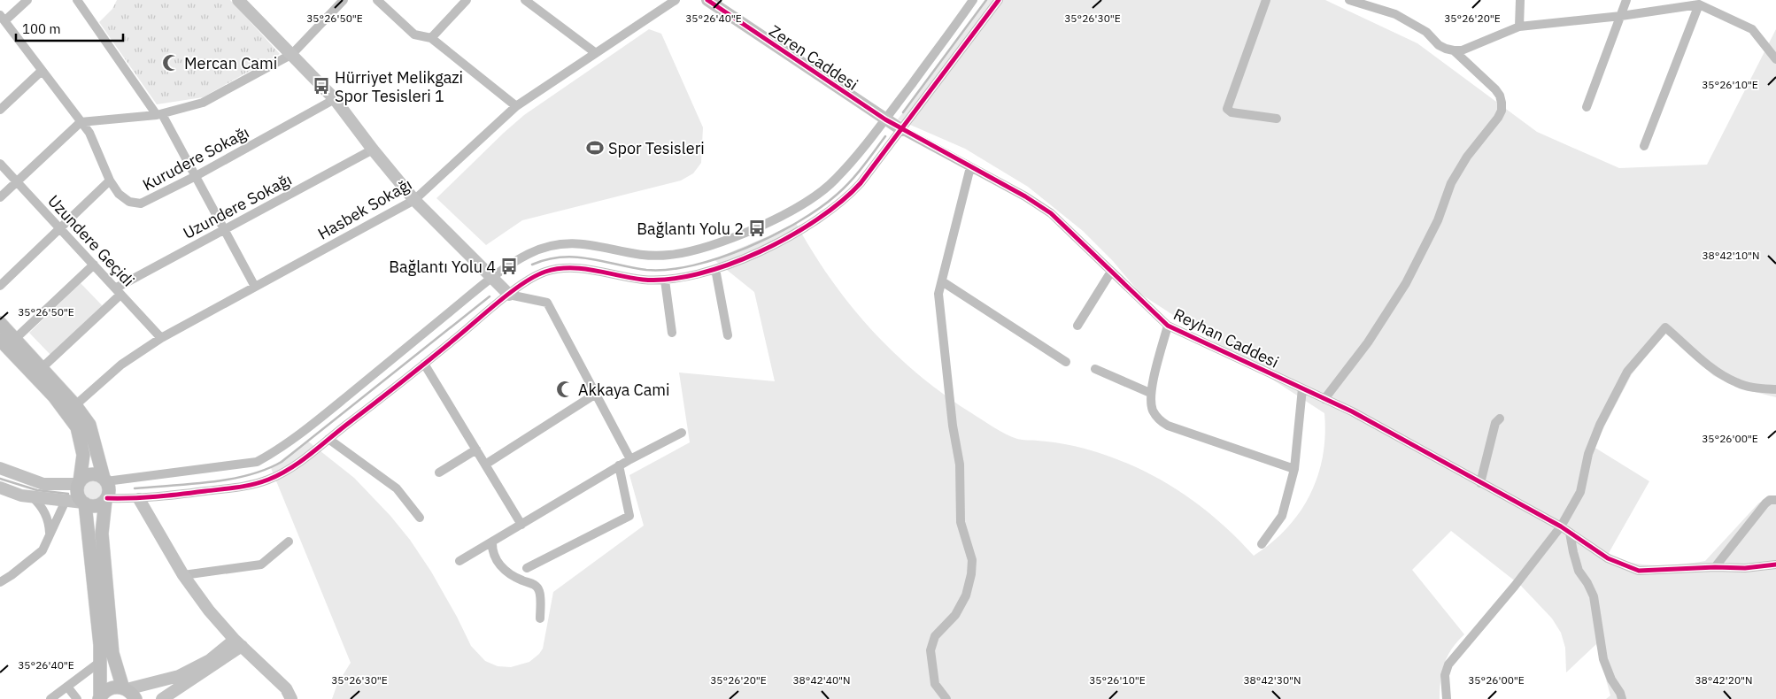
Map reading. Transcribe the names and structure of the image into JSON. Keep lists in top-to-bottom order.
{
  "streets": {
    "street": [
      "Zeren Caddesi",
      "Kurudere Sokağı",
      "Uzundere Sokağı",
      "Hasbek Sokağı",
      "Uzundere Geçidi",
      "Reyhan Caddesi"
    ]
  },
  "crossings": [
    ["Zeren Caddesi", "Reyhan Caddesi"],
    ["Uzundere Sokağı", "Uzundere Geçidi"],
    ["Hasbek Sokağı", "Uzundere Geçidi"]
  ],
  "places": {
    "mosque": ["Mercan Cami", "Akkaya Cami"],
    "bus stop": ["Hürriyet Melikgazi Spor Tesisleri 1", "Bağlantı Yolu 2", "Bağlantı Yolu 4"],
    "sports": ["Spor Tesisleri"]
  },
  "scale_bar": "100 m",
  "coordinates": [
    "35°26'50\"E",
    "35°26'40\"E",
    "35°26'30\"E",
    "35°26'20\"E",
    "35°26'10\"E",
    "38°42'10\"N",
    "35°26'00\"E",
    "38°42'40\"N",
    "38°42'30\"N",
    "38°42'20\"N"
  ]
}
